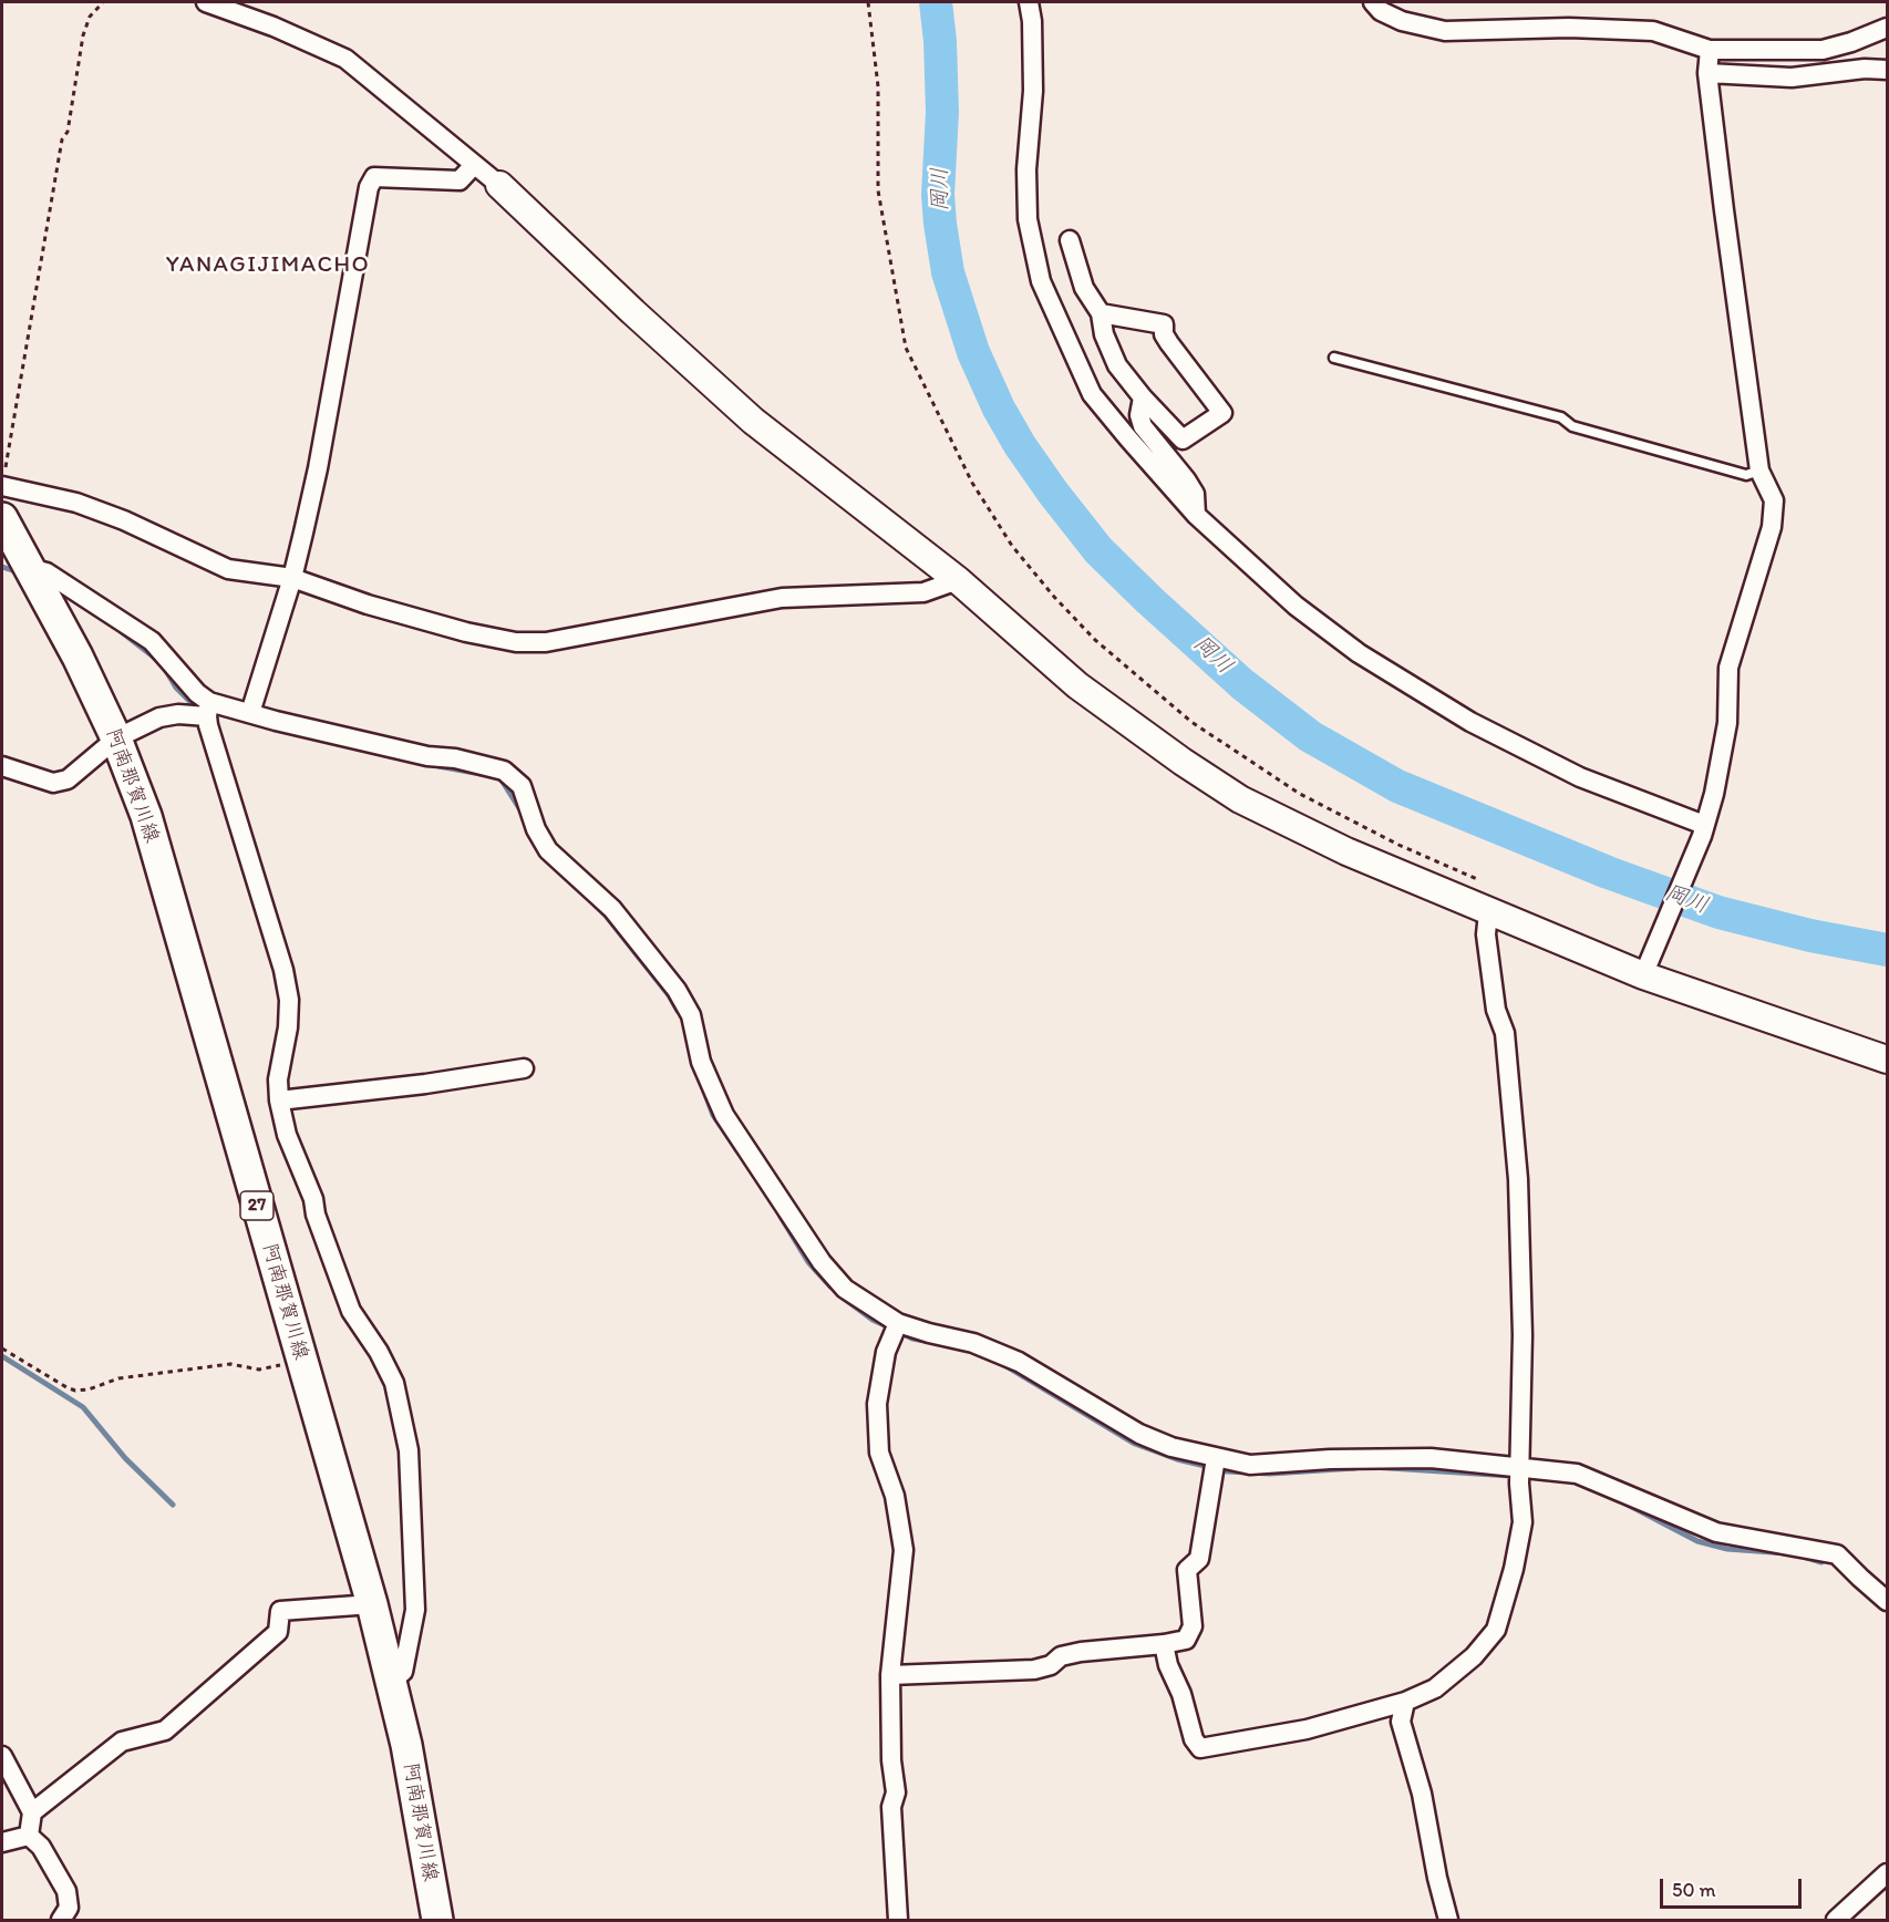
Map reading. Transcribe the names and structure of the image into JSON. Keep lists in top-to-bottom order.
{
  "streets": {
    "main road": ["阿南那賀川線", "27"]
  },
  "districts": ["YANAGIJIMACHO"],
  "water": ["岡川"],
  "scale_bar": "50 m"
}
